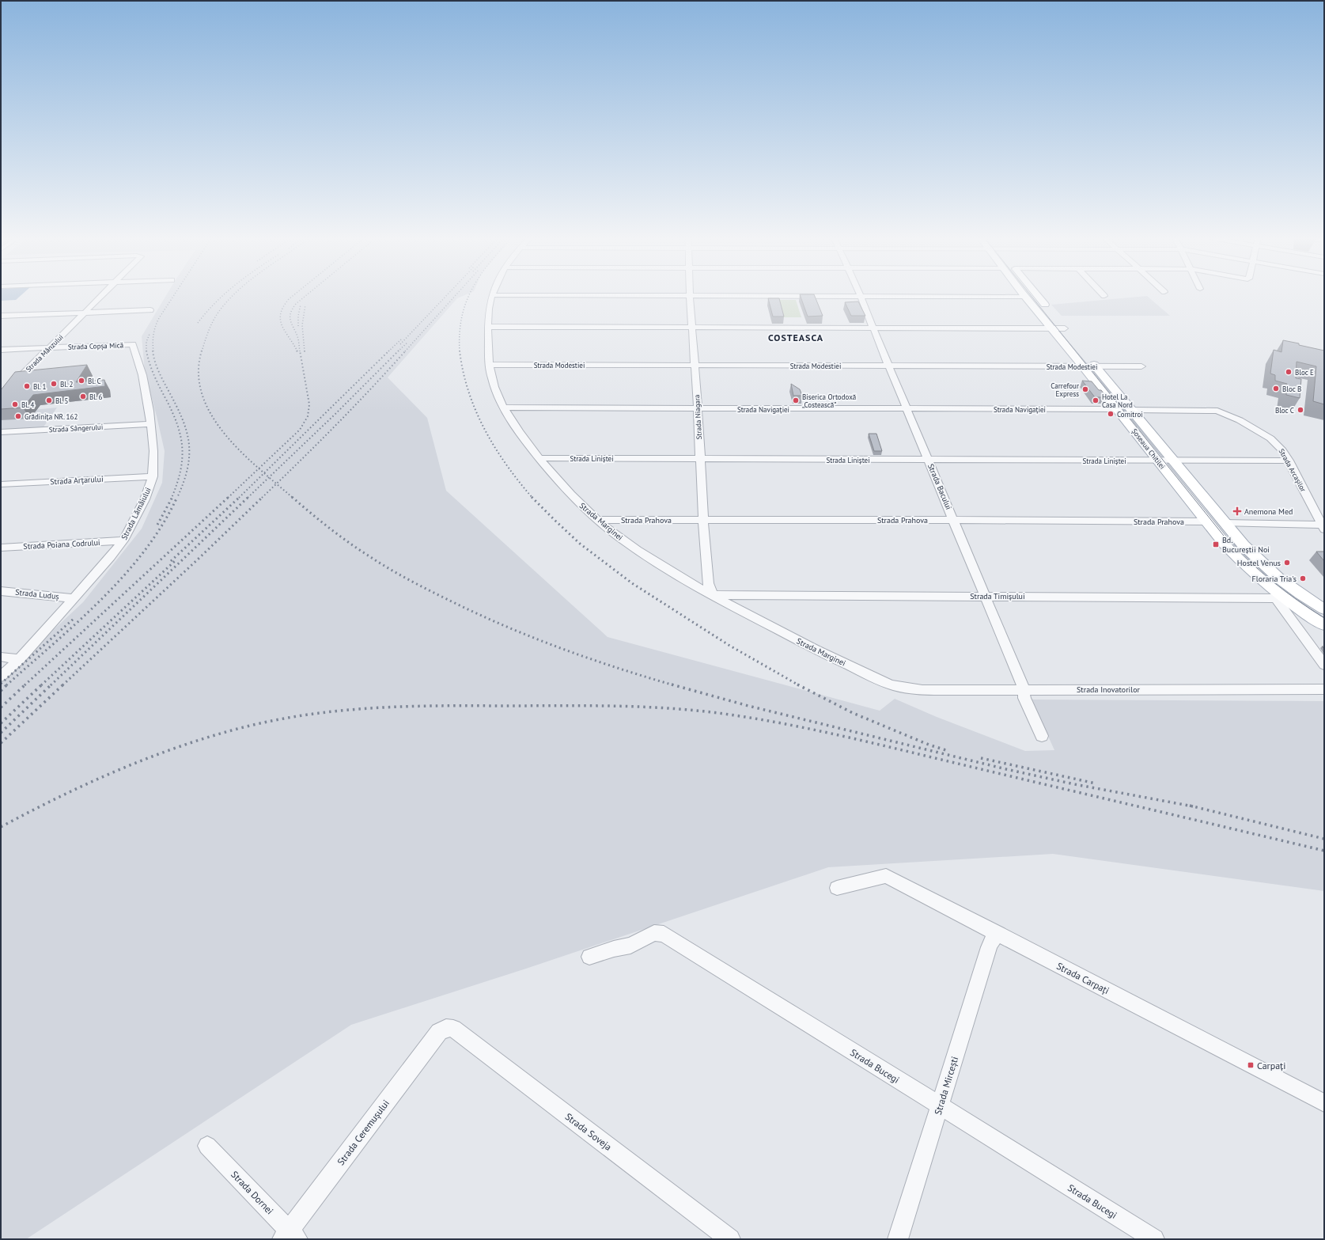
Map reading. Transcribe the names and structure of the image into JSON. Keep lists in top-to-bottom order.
{
  "streets": {
    "main road": ["Șoseaua Chitilei"],
    "street": [
      "Strada Copșa Mică",
      "Strada Mânzului",
      "Strada Modestiei",
      "Strada Navigației",
      "Strada Niagara",
      "Strada Sângerului",
      "Strada Liniștei",
      "Strada Arcașilor",
      "Strada Arțarului",
      "Strada Bacului",
      "Strada Lămâiului",
      "Strada Prahova",
      "Strada Marginei",
      "Strada Poiana Codrului",
      "Strada Luduș",
      "Strada Timișului",
      "Strada Inovatorilor",
      "Strada Carpați",
      "Strada Bucegi",
      "Strada Mircești",
      "Strada Soveja",
      "Strada Ceremușului",
      "Strada Dornei"
    ]
  },
  "crossings": [
    ["Strada Copșa Mică", "Strada Mânzului"],
    ["Strada Copșa Mică", "Strada Lămâiului"],
    ["Strada Modestiei", "Strada Niagara"],
    ["Strada Modestiei", "Șoseaua Chitilei"],
    ["Strada Modestiei", "Strada Bacului"],
    ["Strada Modestiei", "Strada Marginei"],
    ["Strada Navigației", "Strada Niagara"],
    ["Strada Navigației", "Șoseaua Chitilei"],
    ["Strada Navigației", "Strada Bacului"],
    ["Strada Navigației", "Strada Marginei"],
    ["Strada Niagara", "Strada Liniștei"],
    ["Strada Niagara", "Strada Prahova"],
    ["Strada Niagara", "Strada Marginei"],
    ["Strada Niagara", "Strada Timișului"],
    ["Strada Sângerului", "Strada Lămâiului"],
    ["Șoseaua Chitilei", "Strada Liniștei"],
    ["Șoseaua Chitilei", "Strada Arcașilor"],
    ["Șoseaua Chitilei", "Strada Prahova"],
    ["Șoseaua Chitilei", "Strada Timișului"],
    ["Strada Liniștei", "Strada Bacului"],
    ["Strada Liniștei", "Strada Marginei"],
    ["Strada Arțarului", "Strada Lămâiului"],
    ["Strada Bacului", "Strada Prahova"],
    ["Strada Bacului", "Strada Timișului"],
    ["Strada Bacului", "Strada Inovatorilor"],
    ["Strada Lămâiului", "Strada Poiana Codrului"],
    ["Strada Lămâiului", "Strada Luduș"],
    ["Strada Prahova", "Strada Marginei"],
    ["Strada Marginei", "Strada Timișului"],
    ["Strada Marginei", "Strada Inovatorilor"],
    ["Strada Carpați", "Strada Mircești"],
    ["Strada Bucegi", "Strada Mircești"],
    ["Strada Soveja", "Strada Ceremușului"],
    ["Strada Ceremușului", "Strada Dornei"]
  ],
  "districts": ["COSTEASCA"],
  "places": {
    "other": [
      "Bloc E",
      "Bl. C",
      "Bl. 2",
      "Bl. 1",
      "Bloc B",
      "Carrefour Express",
      "Bl. 6",
      "Bl. 5",
      "Biserica Ortodoxă „Costească”",
      "Hotel La Casa Nord",
      "Bl. 4",
      "Bloc C",
      "Comitroi",
      "Grădinița NR. 162",
      "Hostel Venus",
      "Floraria Tria's"
    ],
    "health": ["Anemona Med"],
    "transit": ["Bd. Bucureștii Noi", "Carpați"]
  }
}
